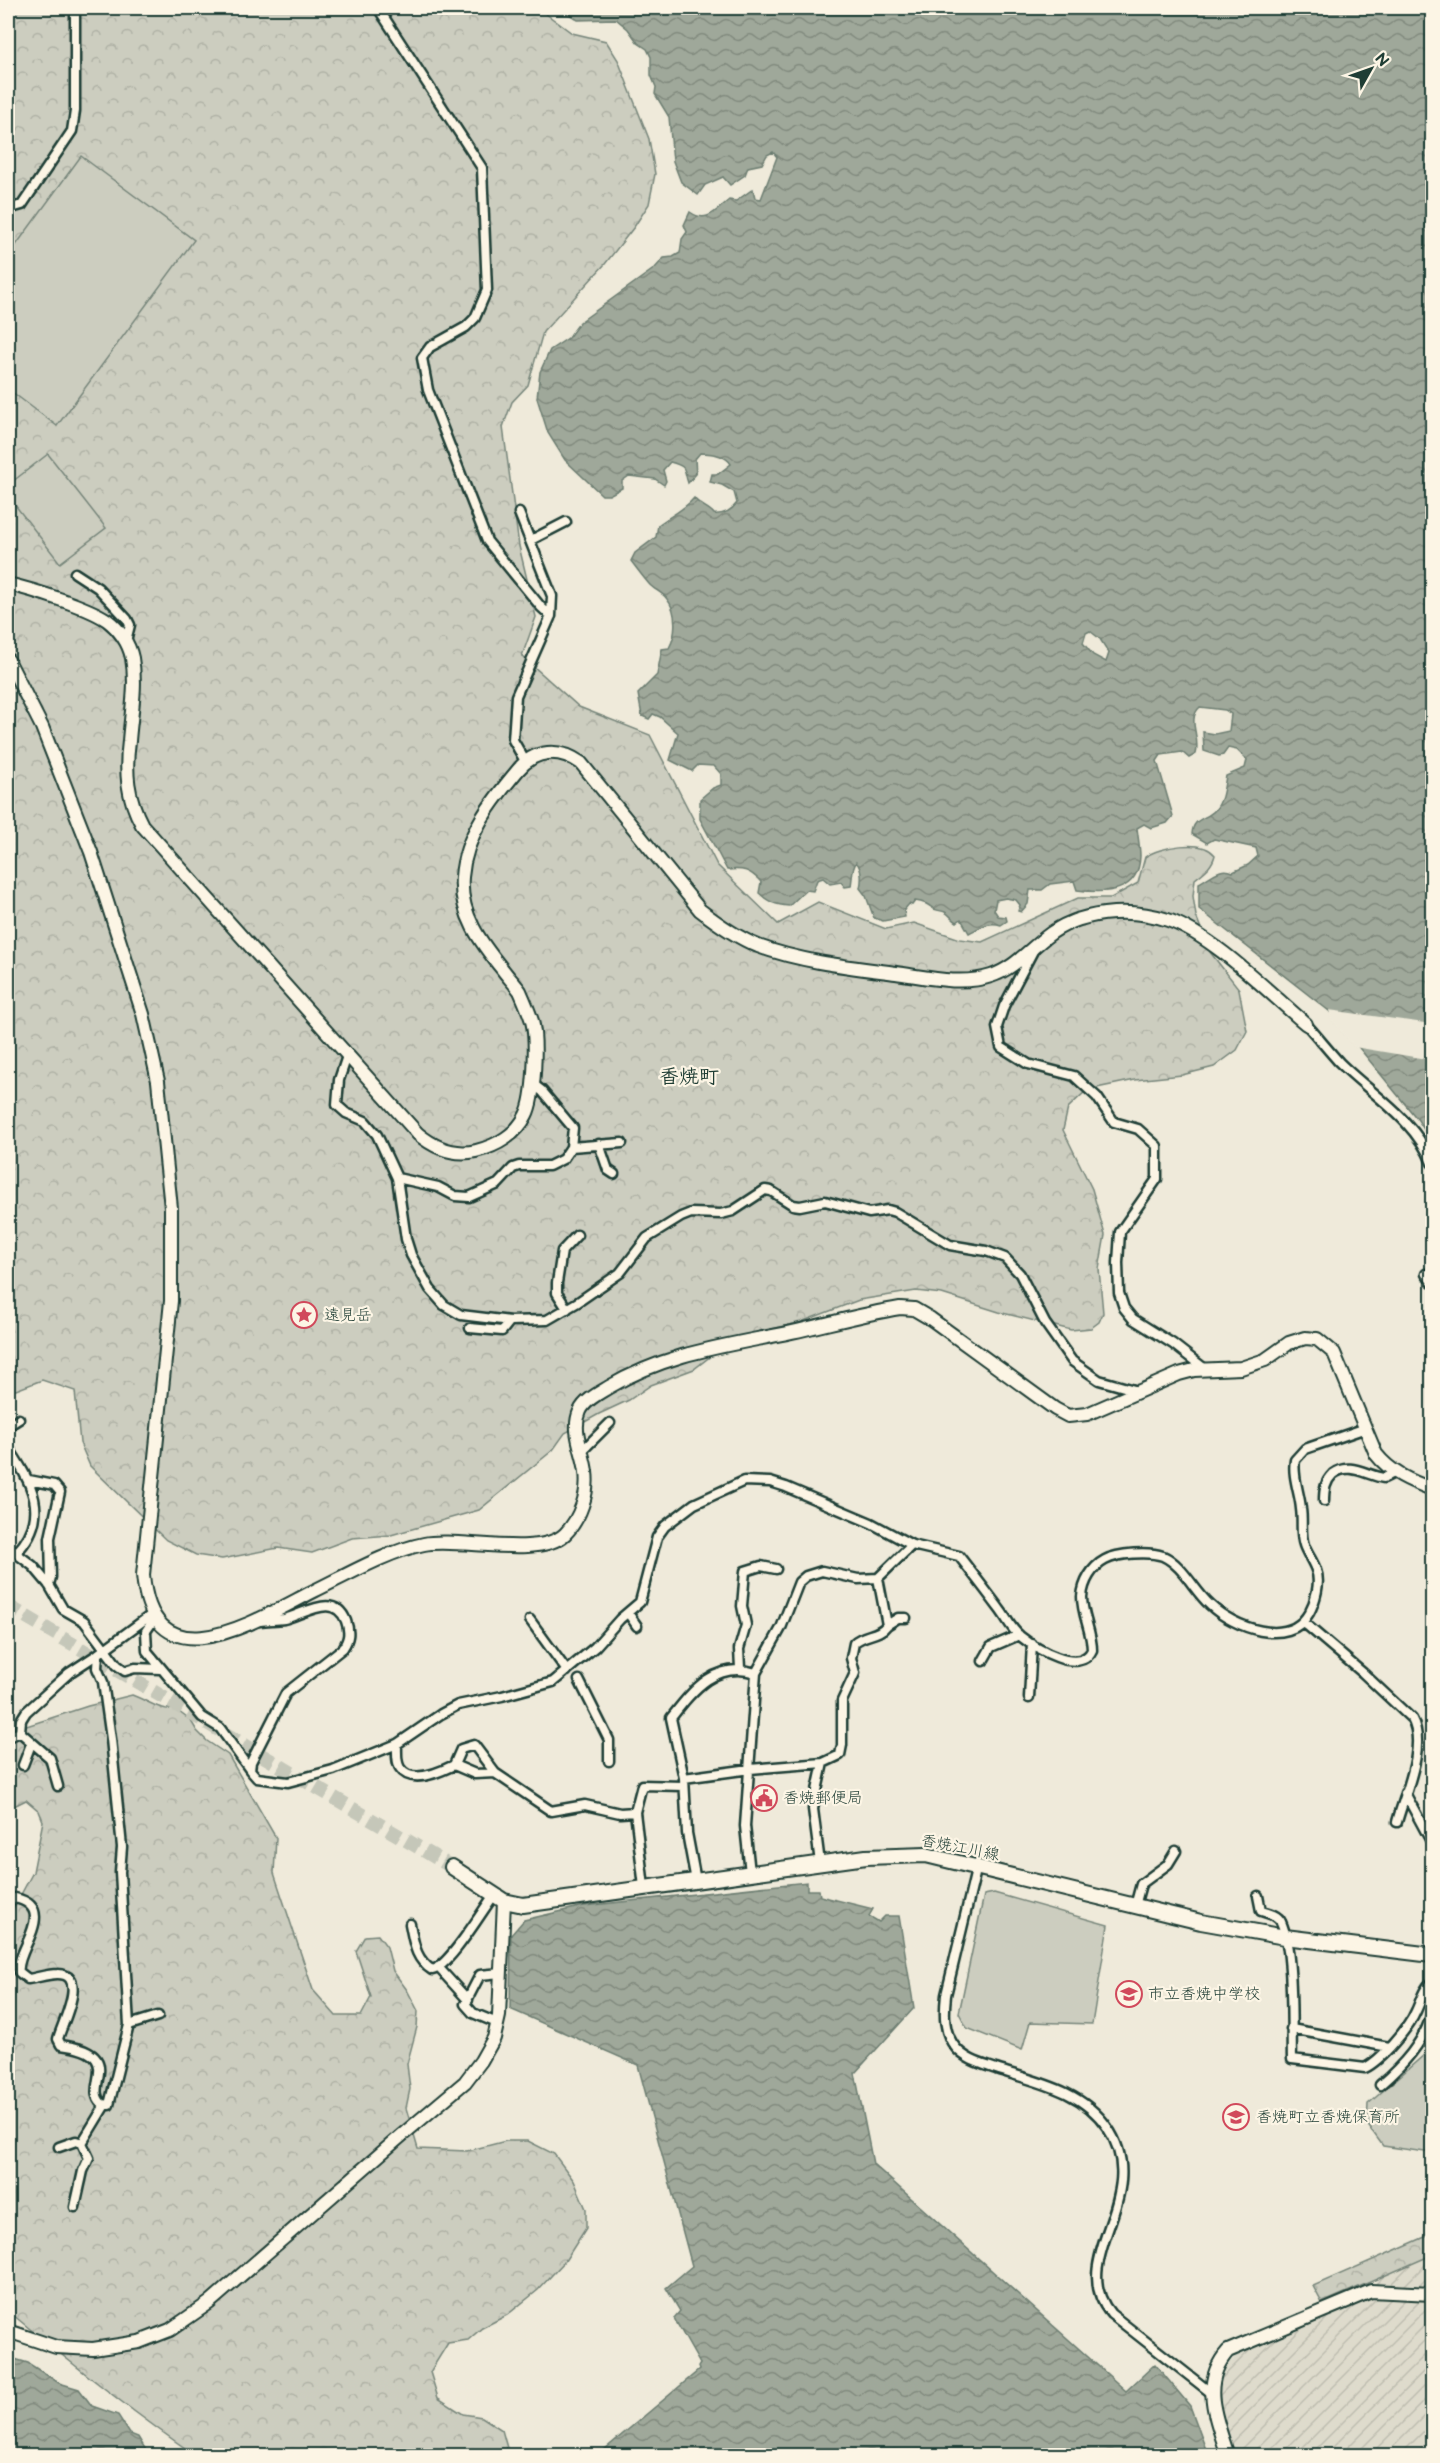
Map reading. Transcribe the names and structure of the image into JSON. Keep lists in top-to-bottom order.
{
  "streets": {
    "main road": ["香焼江川線"]
  },
  "districts": ["香焼町"],
  "places": {
    "place": ["遠見岳"],
    "public building": ["香焼郵便局"],
    "school or university": ["市立香焼中学校", "香焼町立香焼保育所"]
  },
  "north": "top right"
}
